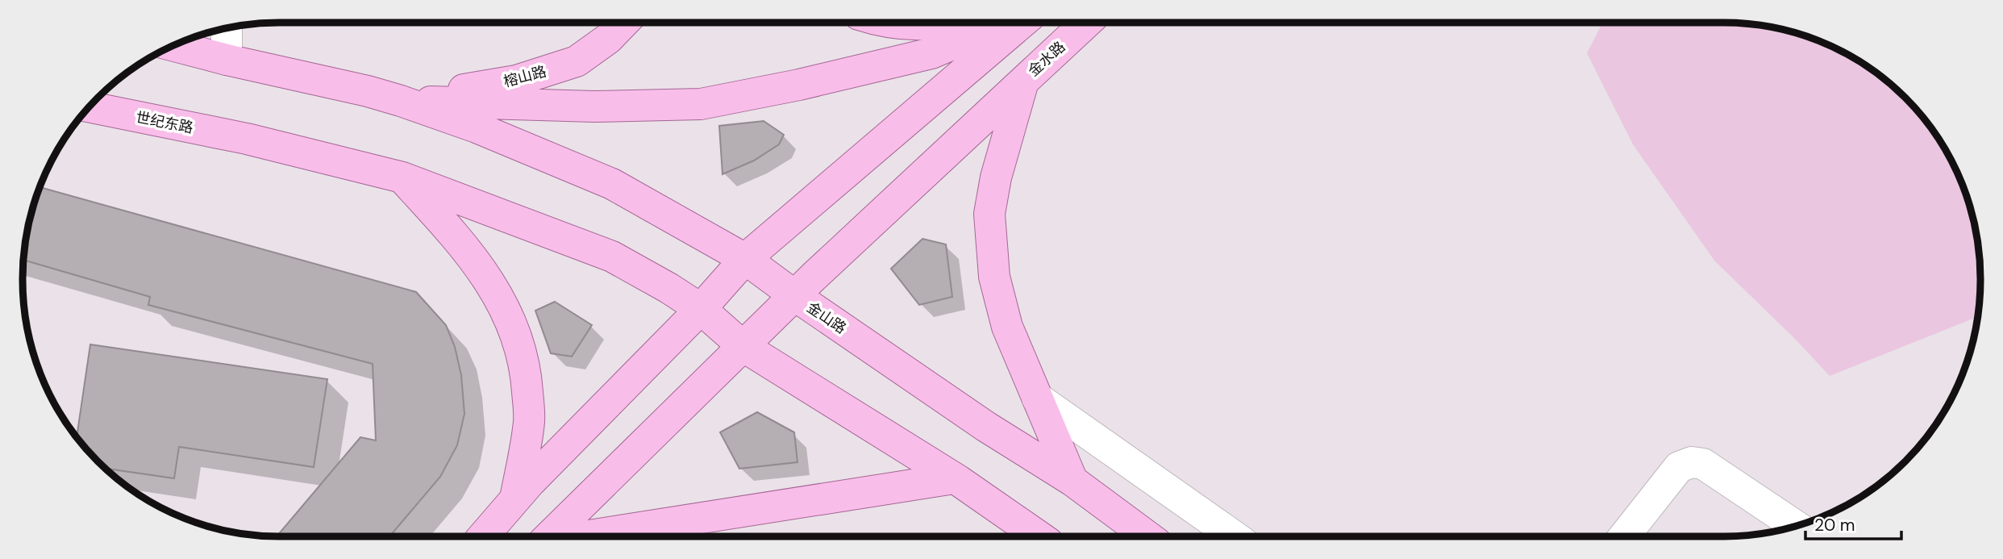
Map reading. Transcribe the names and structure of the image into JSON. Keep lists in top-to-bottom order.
{
  "streets": {
    "main road": [
      "金水路",
      "榕山路",
      "世纪东路",
      "金山路"
    ]
  },
  "crossings": [
    ["金水路", "世纪东路"],
    ["金水路", "金山路"],
    ["榕山路", "金山路"]
  ],
  "scale_bar": "20 m"
}
